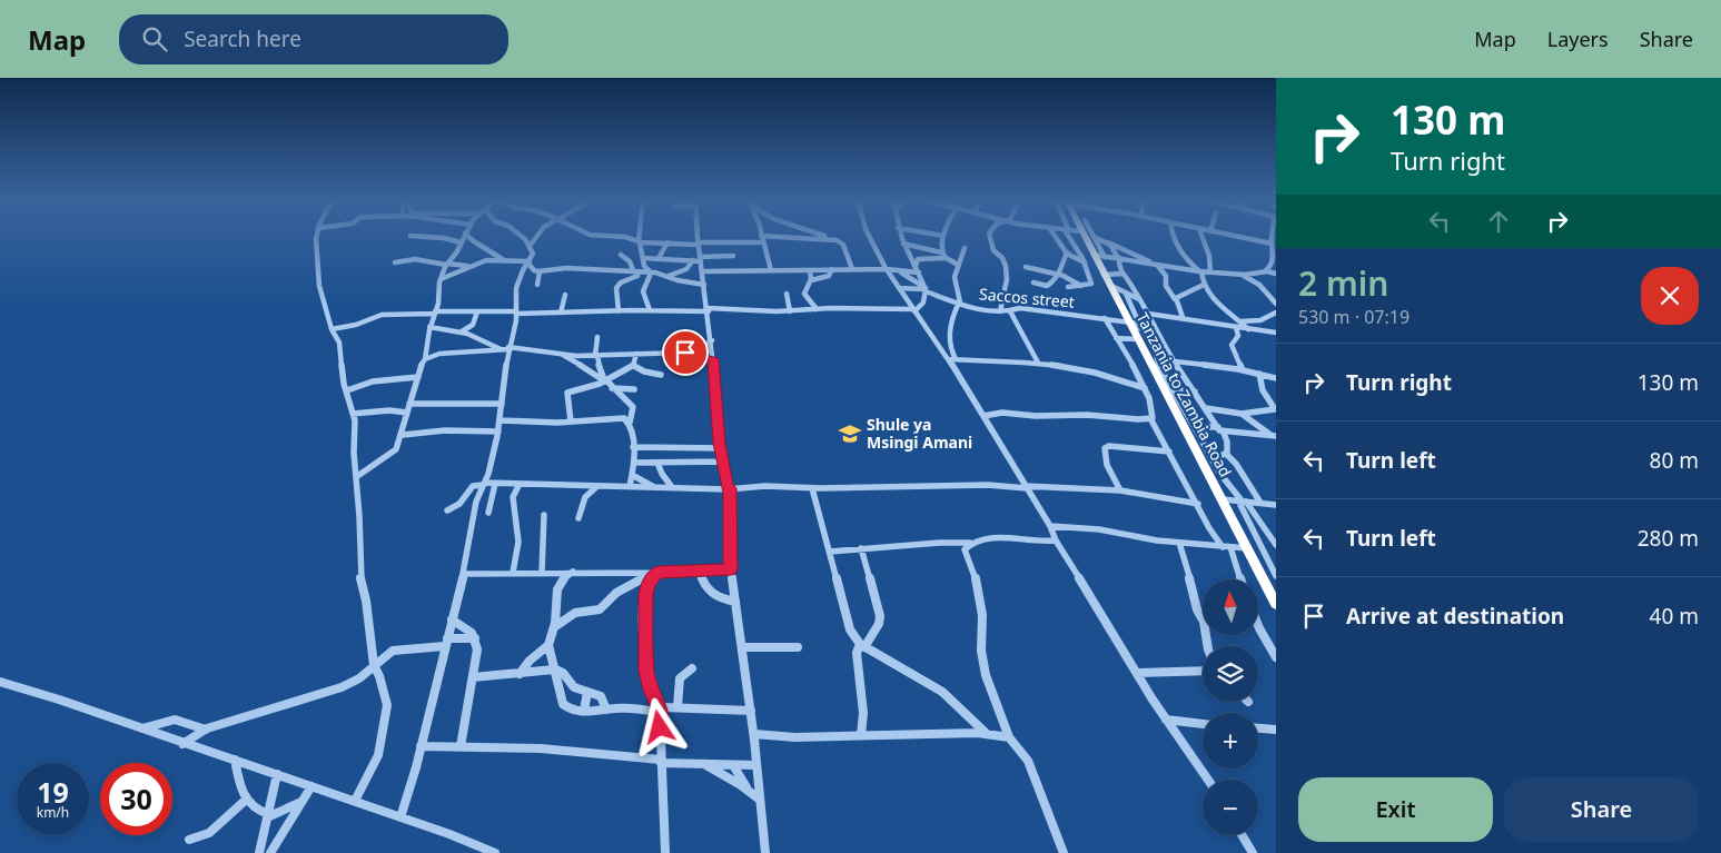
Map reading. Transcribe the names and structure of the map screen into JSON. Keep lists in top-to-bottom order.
{
  "streets": {
    "highway": ["Tanzania to Zambia Road"],
    "street": ["Saccos street"]
  },
  "crossings": [
    ["Saccos street", "Tanzania to Zambia Road"]
  ],
  "places": {
    "school or university": ["Shule ya Msingi Amani"]
  },
  "north": "top",
  "page": {
    "header": "Map",
    "search": "Search here",
    "nav": ["Map", "Layers", "Share"],
    "turn": ["130 m", "Turn right"],
    "heading": ["2 min", "530 m · 07:19"],
    "list": [
      {
        "name": "Turn right",
        "value": "130 m"
      },
      {
        "name": "Turn left",
        "value": "80 m"
      },
      {
        "name": "Turn left",
        "value": "280 m"
      },
      {
        "name": "Arrive at destination",
        "value": "40 m"
      }
    ],
    "map_buttons": ["+", "−"],
    "speed": "19 km/h",
    "limit": "30",
    "buttons": ["Exit", "Share"]
  }
}
